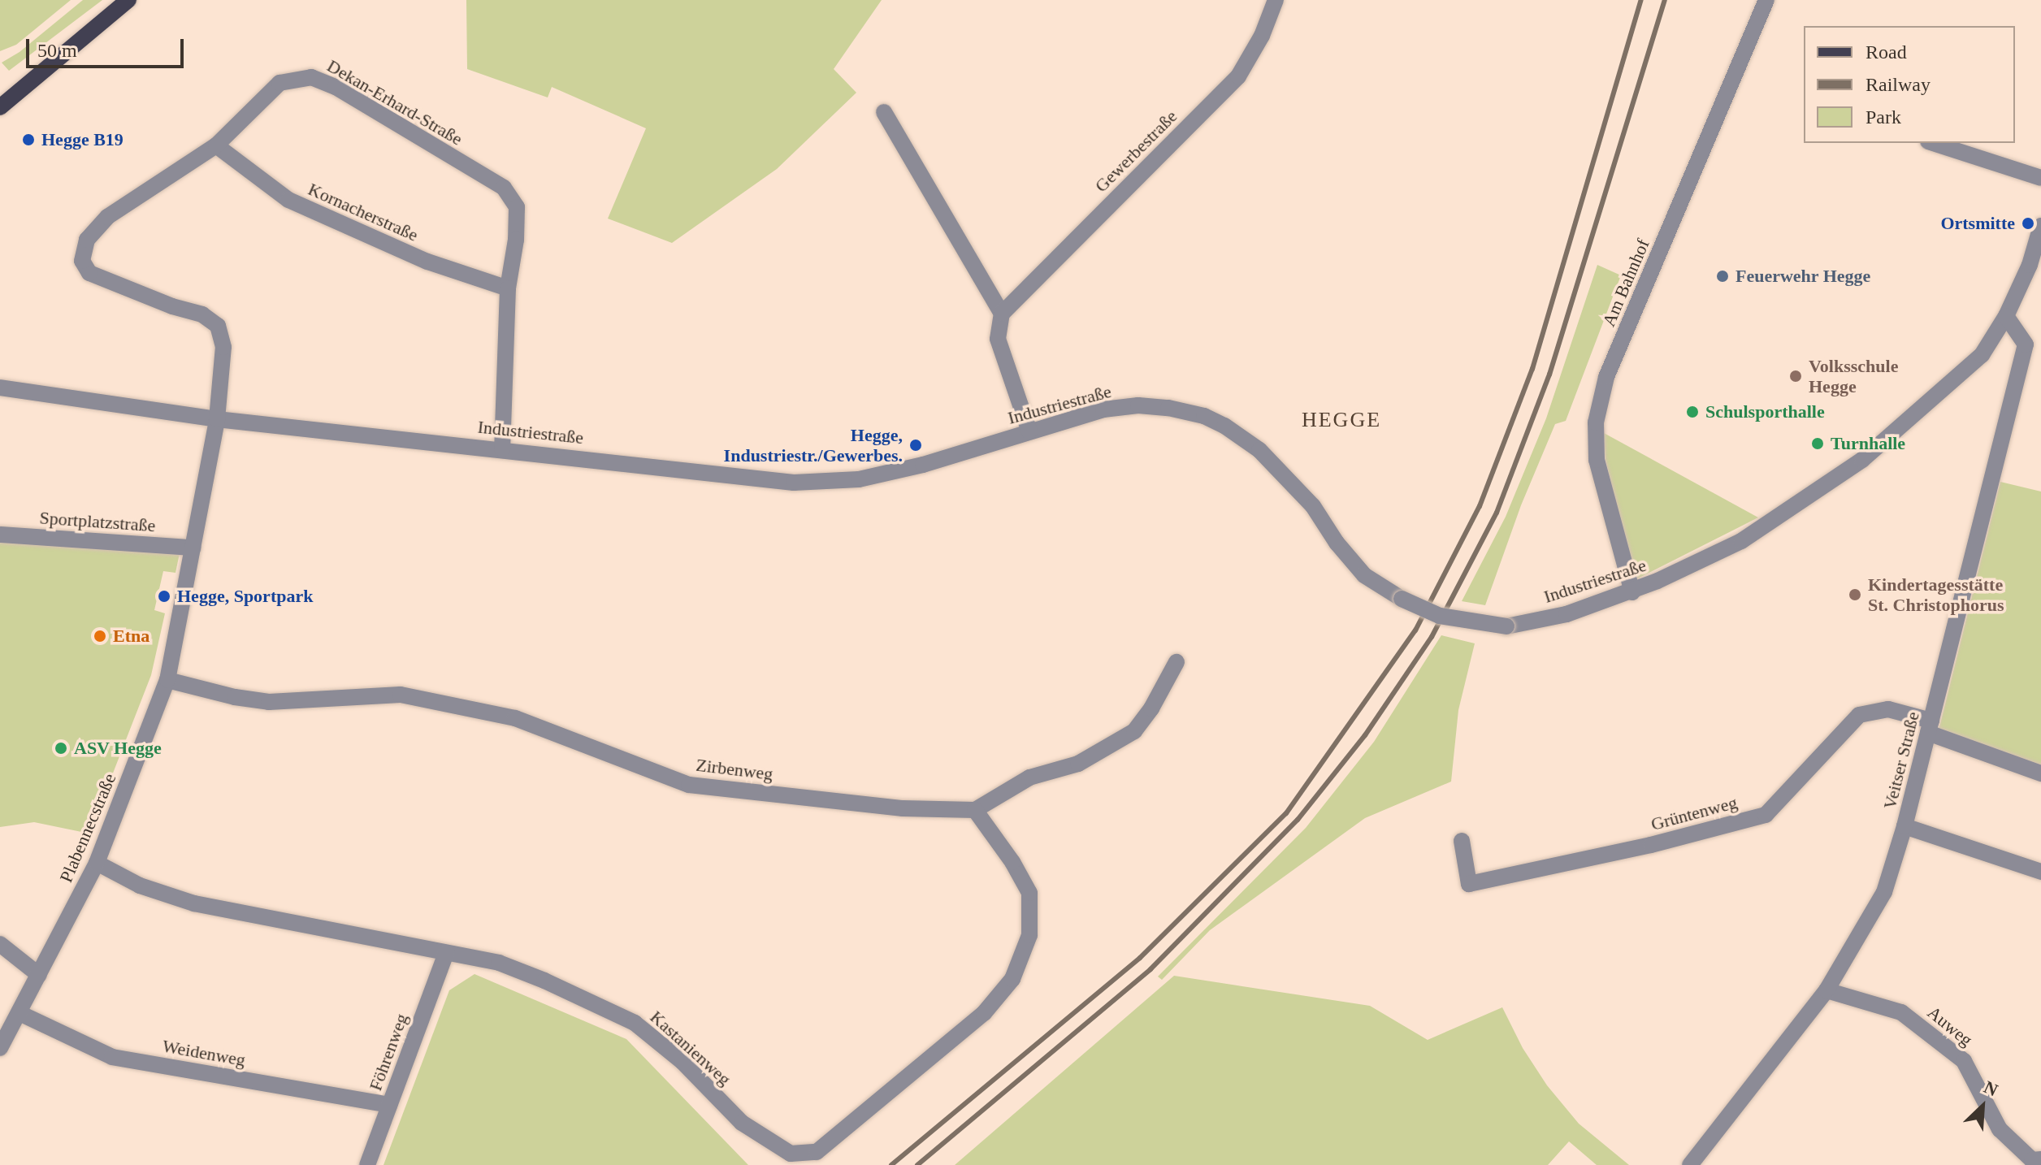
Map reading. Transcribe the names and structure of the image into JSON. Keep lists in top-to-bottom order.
{
  "streets": {
    "street": [
      "Dekan-Erhard-Straße",
      "Gewerbestraße",
      "Kornacherstraße",
      "Am Bahnhof",
      "Industriestraße",
      "Sportplatzstraße",
      "Veitser Straße",
      "Zirbenweg",
      "Grüntenweg",
      "Plabennecstraße",
      "Auweg",
      "Kastanienweg",
      "Föhrenweg",
      "Weidenweg"
    ]
  },
  "crossings": [
    ["Dekan-Erhard-Straße", "Kornacherstraße"],
    ["Dekan-Erhard-Straße", "Industriestraße"],
    ["Dekan-Erhard-Straße", "Plabennecstraße"],
    ["Am Bahnhof", "Industriestraße"],
    ["Industriestraße", "Veitser Straße"],
    ["Industriestraße", "Plabennecstraße"],
    ["Sportplatzstraße", "Plabennecstraße"],
    ["Veitser Straße", "Grüntenweg"],
    ["Veitser Straße", "Auweg"],
    ["Zirbenweg", "Plabennecstraße"],
    ["Zirbenweg", "Kastanienweg"],
    ["Plabennecstraße", "Kastanienweg"],
    ["Plabennecstraße", "Weidenweg"],
    ["Kastanienweg", "Föhrenweg"],
    ["Föhrenweg", "Weidenweg"]
  ],
  "districts": ["HEGGE"],
  "places": [
    "Hegge B19",
    "Ortsmitte",
    "Feuerwehr Hegge",
    "Volksschule Hegge",
    "Schulsporthalle",
    "Turnhalle",
    "Hegge, Industriestr./Gewerbes.",
    "Kindertagesstätte St. Christophorus",
    "Hegge, Sportpark",
    "Etna",
    "ASV Hegge"
  ],
  "legend": ["Road", "Railway", "Park"],
  "scale_bar": "50 m",
  "north": "top right"
}
